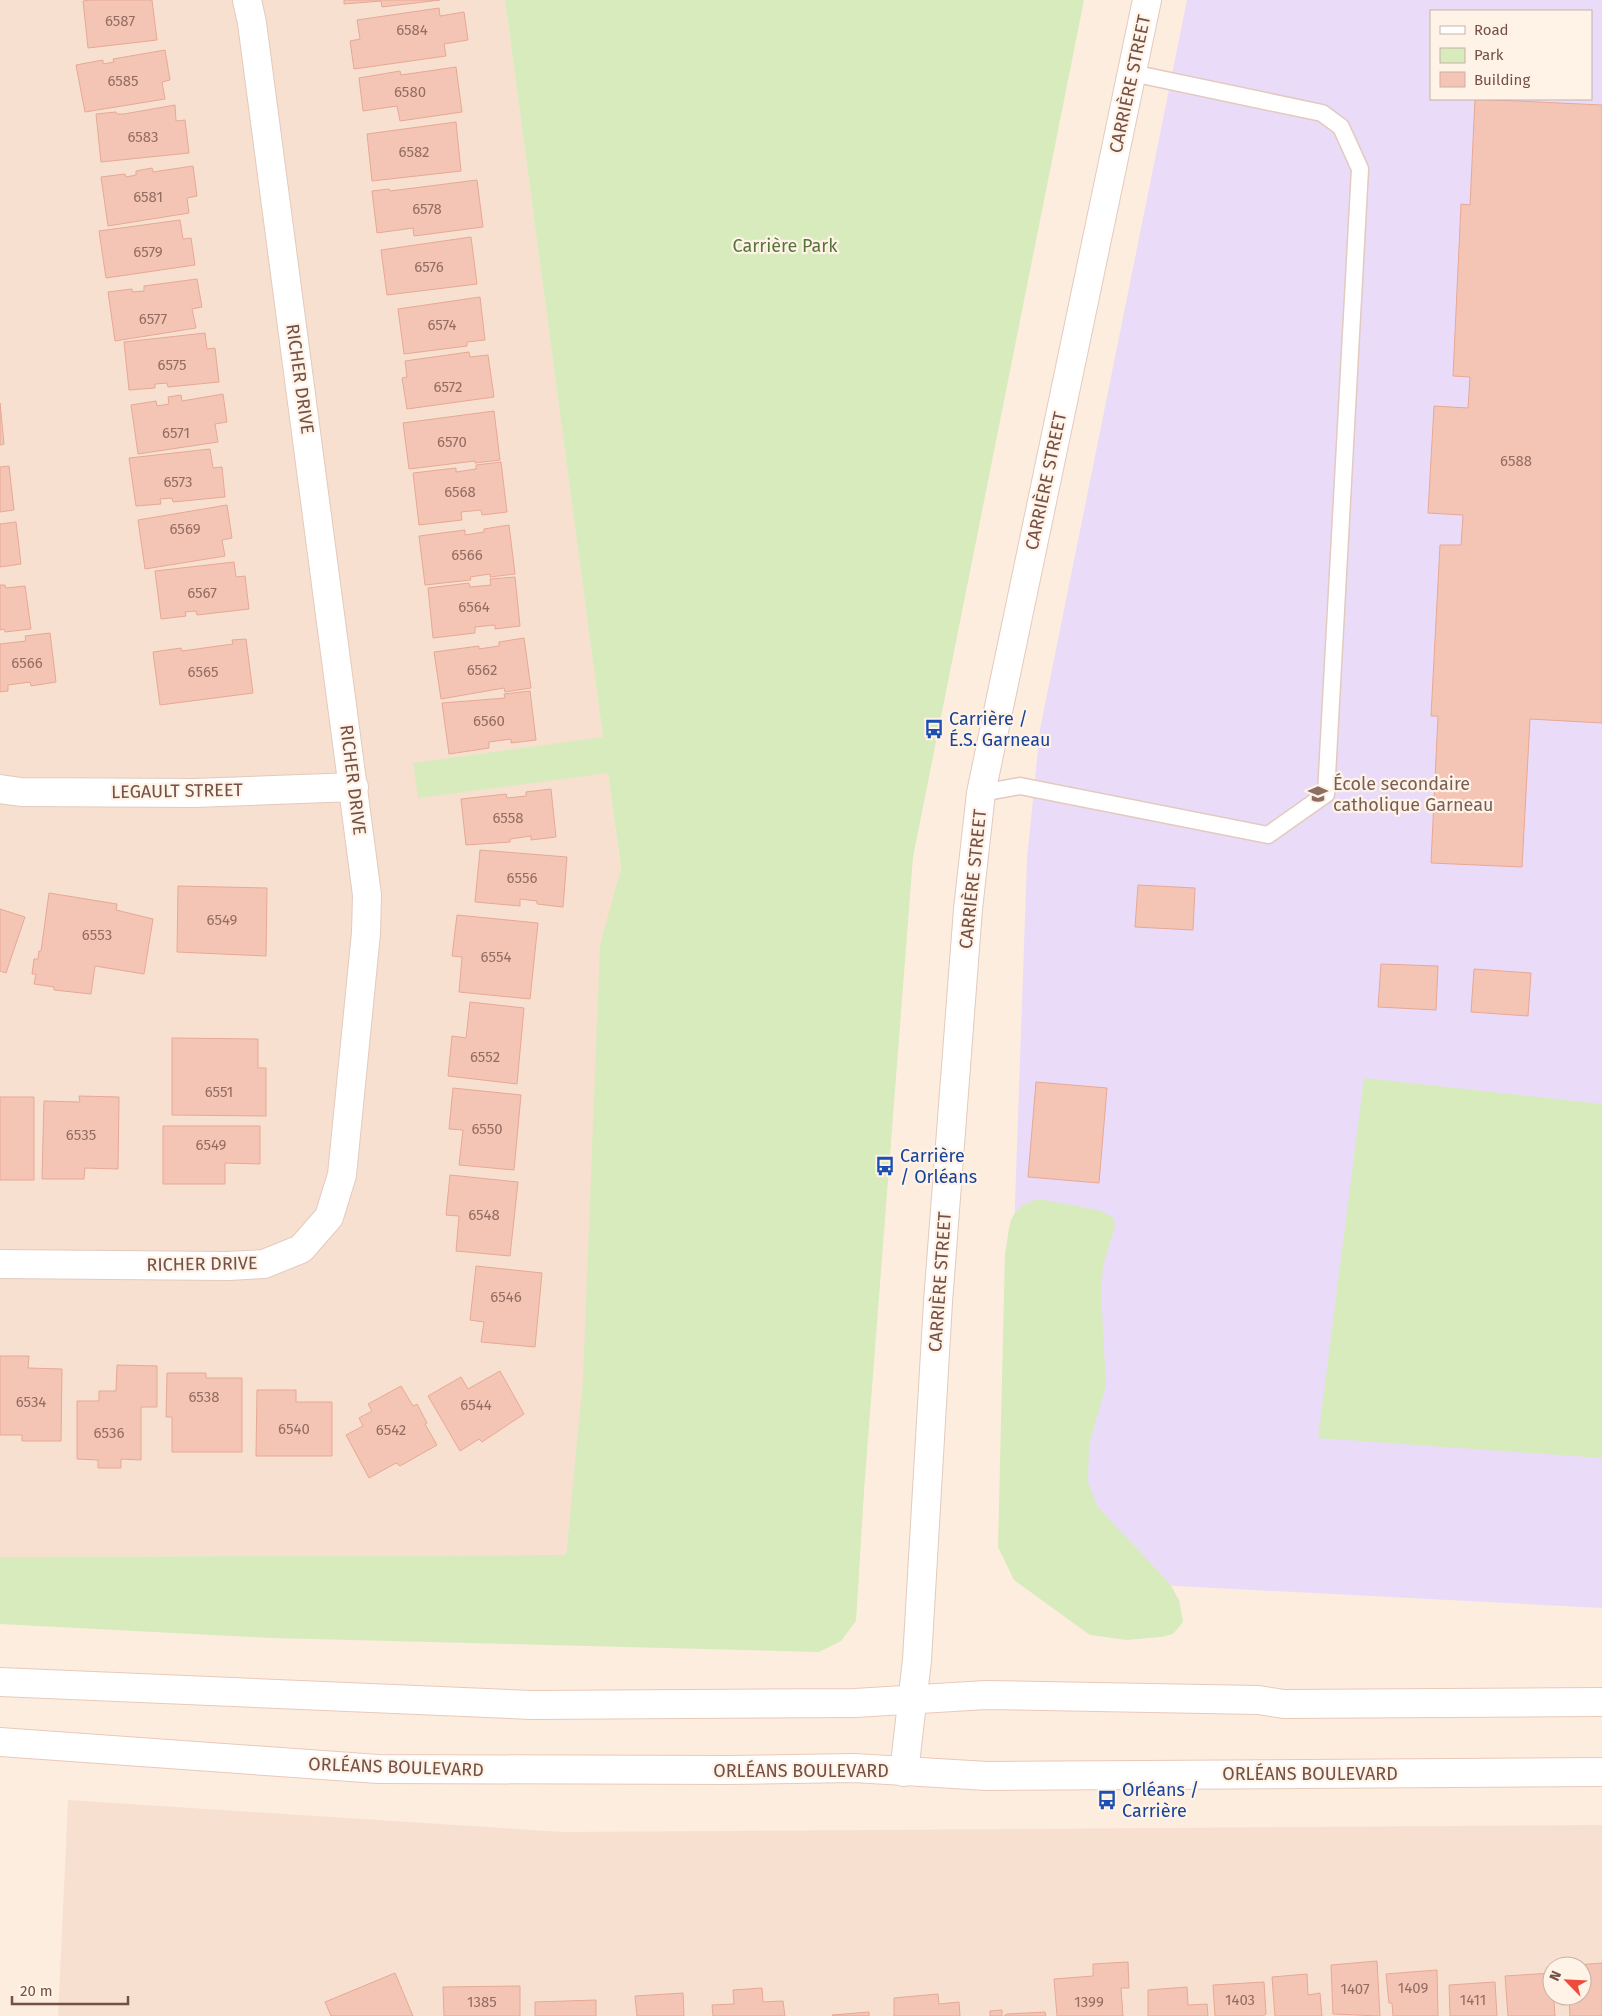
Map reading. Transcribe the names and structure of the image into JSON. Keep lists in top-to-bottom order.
{
  "streets": {
    "street": [
      "CARRIÈRE STREET",
      "RICHER DRIVE",
      "LEGAULT STREET",
      "ORLÉANS BOULEVARD"
    ]
  },
  "crossings": [
    ["CARRIÈRE STREET", "ORLÉANS BOULEVARD"],
    ["RICHER DRIVE", "LEGAULT STREET"]
  ],
  "parks": ["Carrière Park"],
  "places": {
    "bus stop": ["Carrière / É.S. Garneau", "Carrière / Orléans", "Orléans / Carrière"],
    "school or university": ["École secondaire catholique Garneau"]
  },
  "house_numbers": [
    "6587",
    "6584",
    "6585",
    "6580",
    "6583",
    "6582",
    "6581",
    "6578",
    "6579",
    "6576",
    "6577",
    "6574",
    "6575",
    "6572",
    "6571",
    "6570",
    "6588",
    "6573",
    "6568",
    "6569",
    "6566",
    "6567",
    "6564",
    "6566",
    "6562",
    "6565",
    "6560",
    "6558",
    "6556",
    "6549",
    "6553",
    "6554",
    "6552",
    "6551",
    "6550",
    "6535",
    "6549",
    "6548",
    "6546",
    "6538",
    "6534",
    "6544",
    "6540",
    "6542",
    "6536",
    "1409",
    "1407",
    "1403",
    "1411",
    "1385",
    "1399"
  ],
  "legend": ["Road", "Park", "Building"],
  "scale_bar": "20 m",
  "north": "top left"
}
